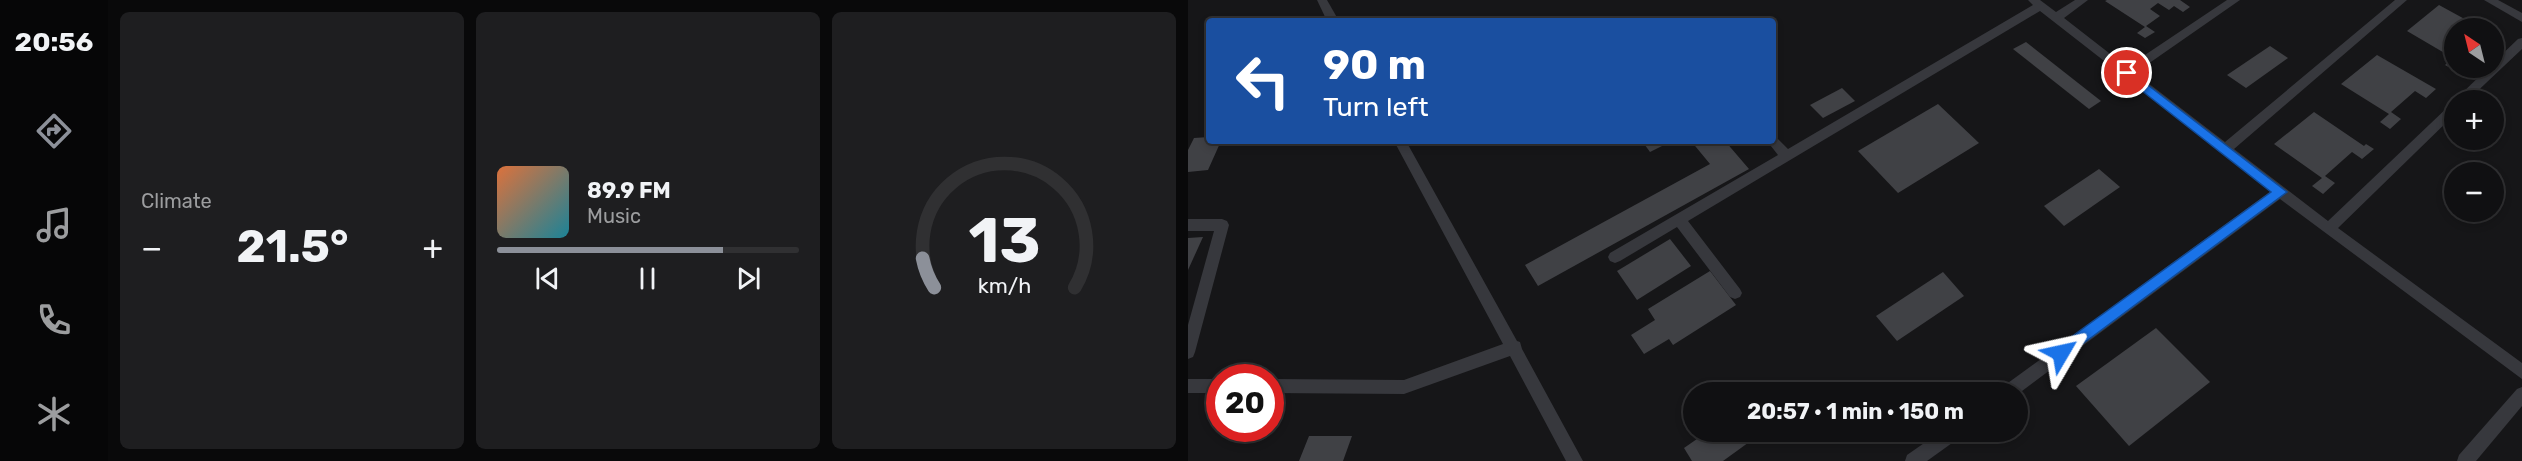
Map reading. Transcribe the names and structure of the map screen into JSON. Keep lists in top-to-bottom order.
{
  "north": "top left",
  "page": {
    "tabs": "20:56",
    "tile": "Climate",
    "map_buttons": ["+", "−"],
    "turn": ["90 m", "Turn left"],
    "song": ["89.9 FM", "Music"],
    "heat": ["−", "21.5°", "+"],
    "limit": "20",
    "trip": "20:57 · 1 min · 150 m",
    "gauge": ["13", "km/h"]
  }
}
